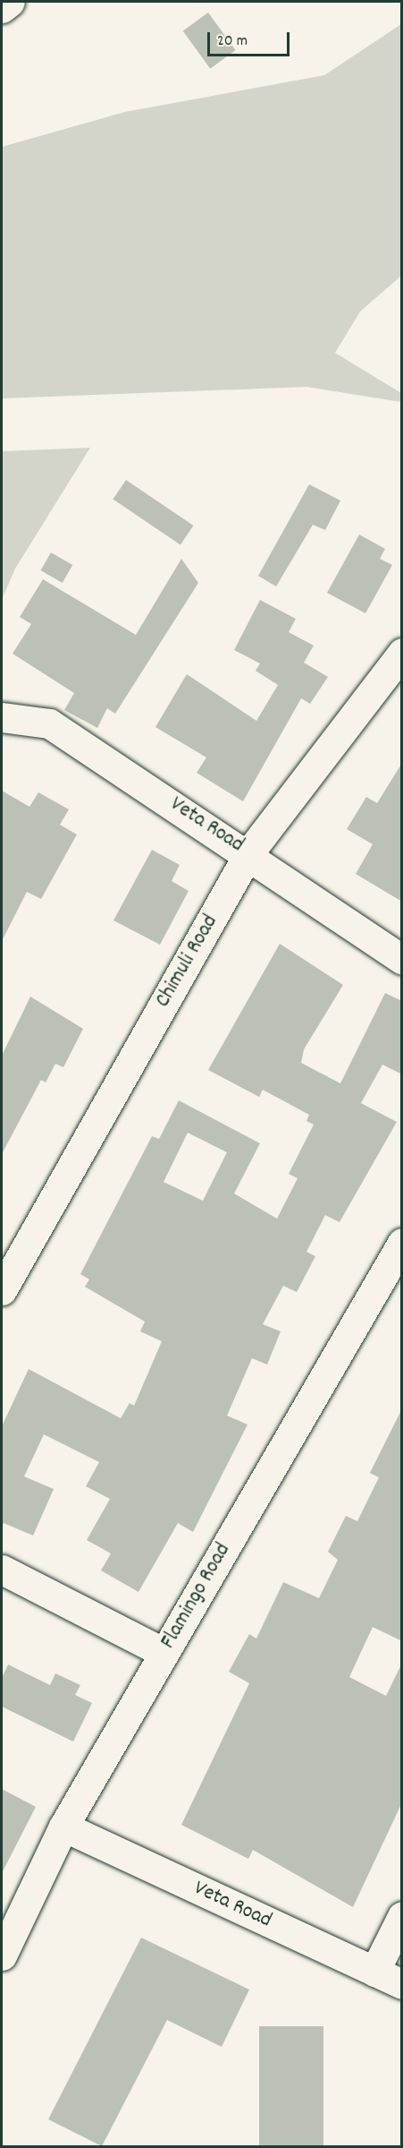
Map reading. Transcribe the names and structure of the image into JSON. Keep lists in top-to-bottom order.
{
  "streets": {
    "street": ["Veta Road", "Chimuli Road", "Flamingo Road"]
  },
  "crossings": [
    ["Veta Road", "Chimuli Road"],
    ["Veta Road", "Flamingo Road"]
  ],
  "scale_bar": "20 m"
}
